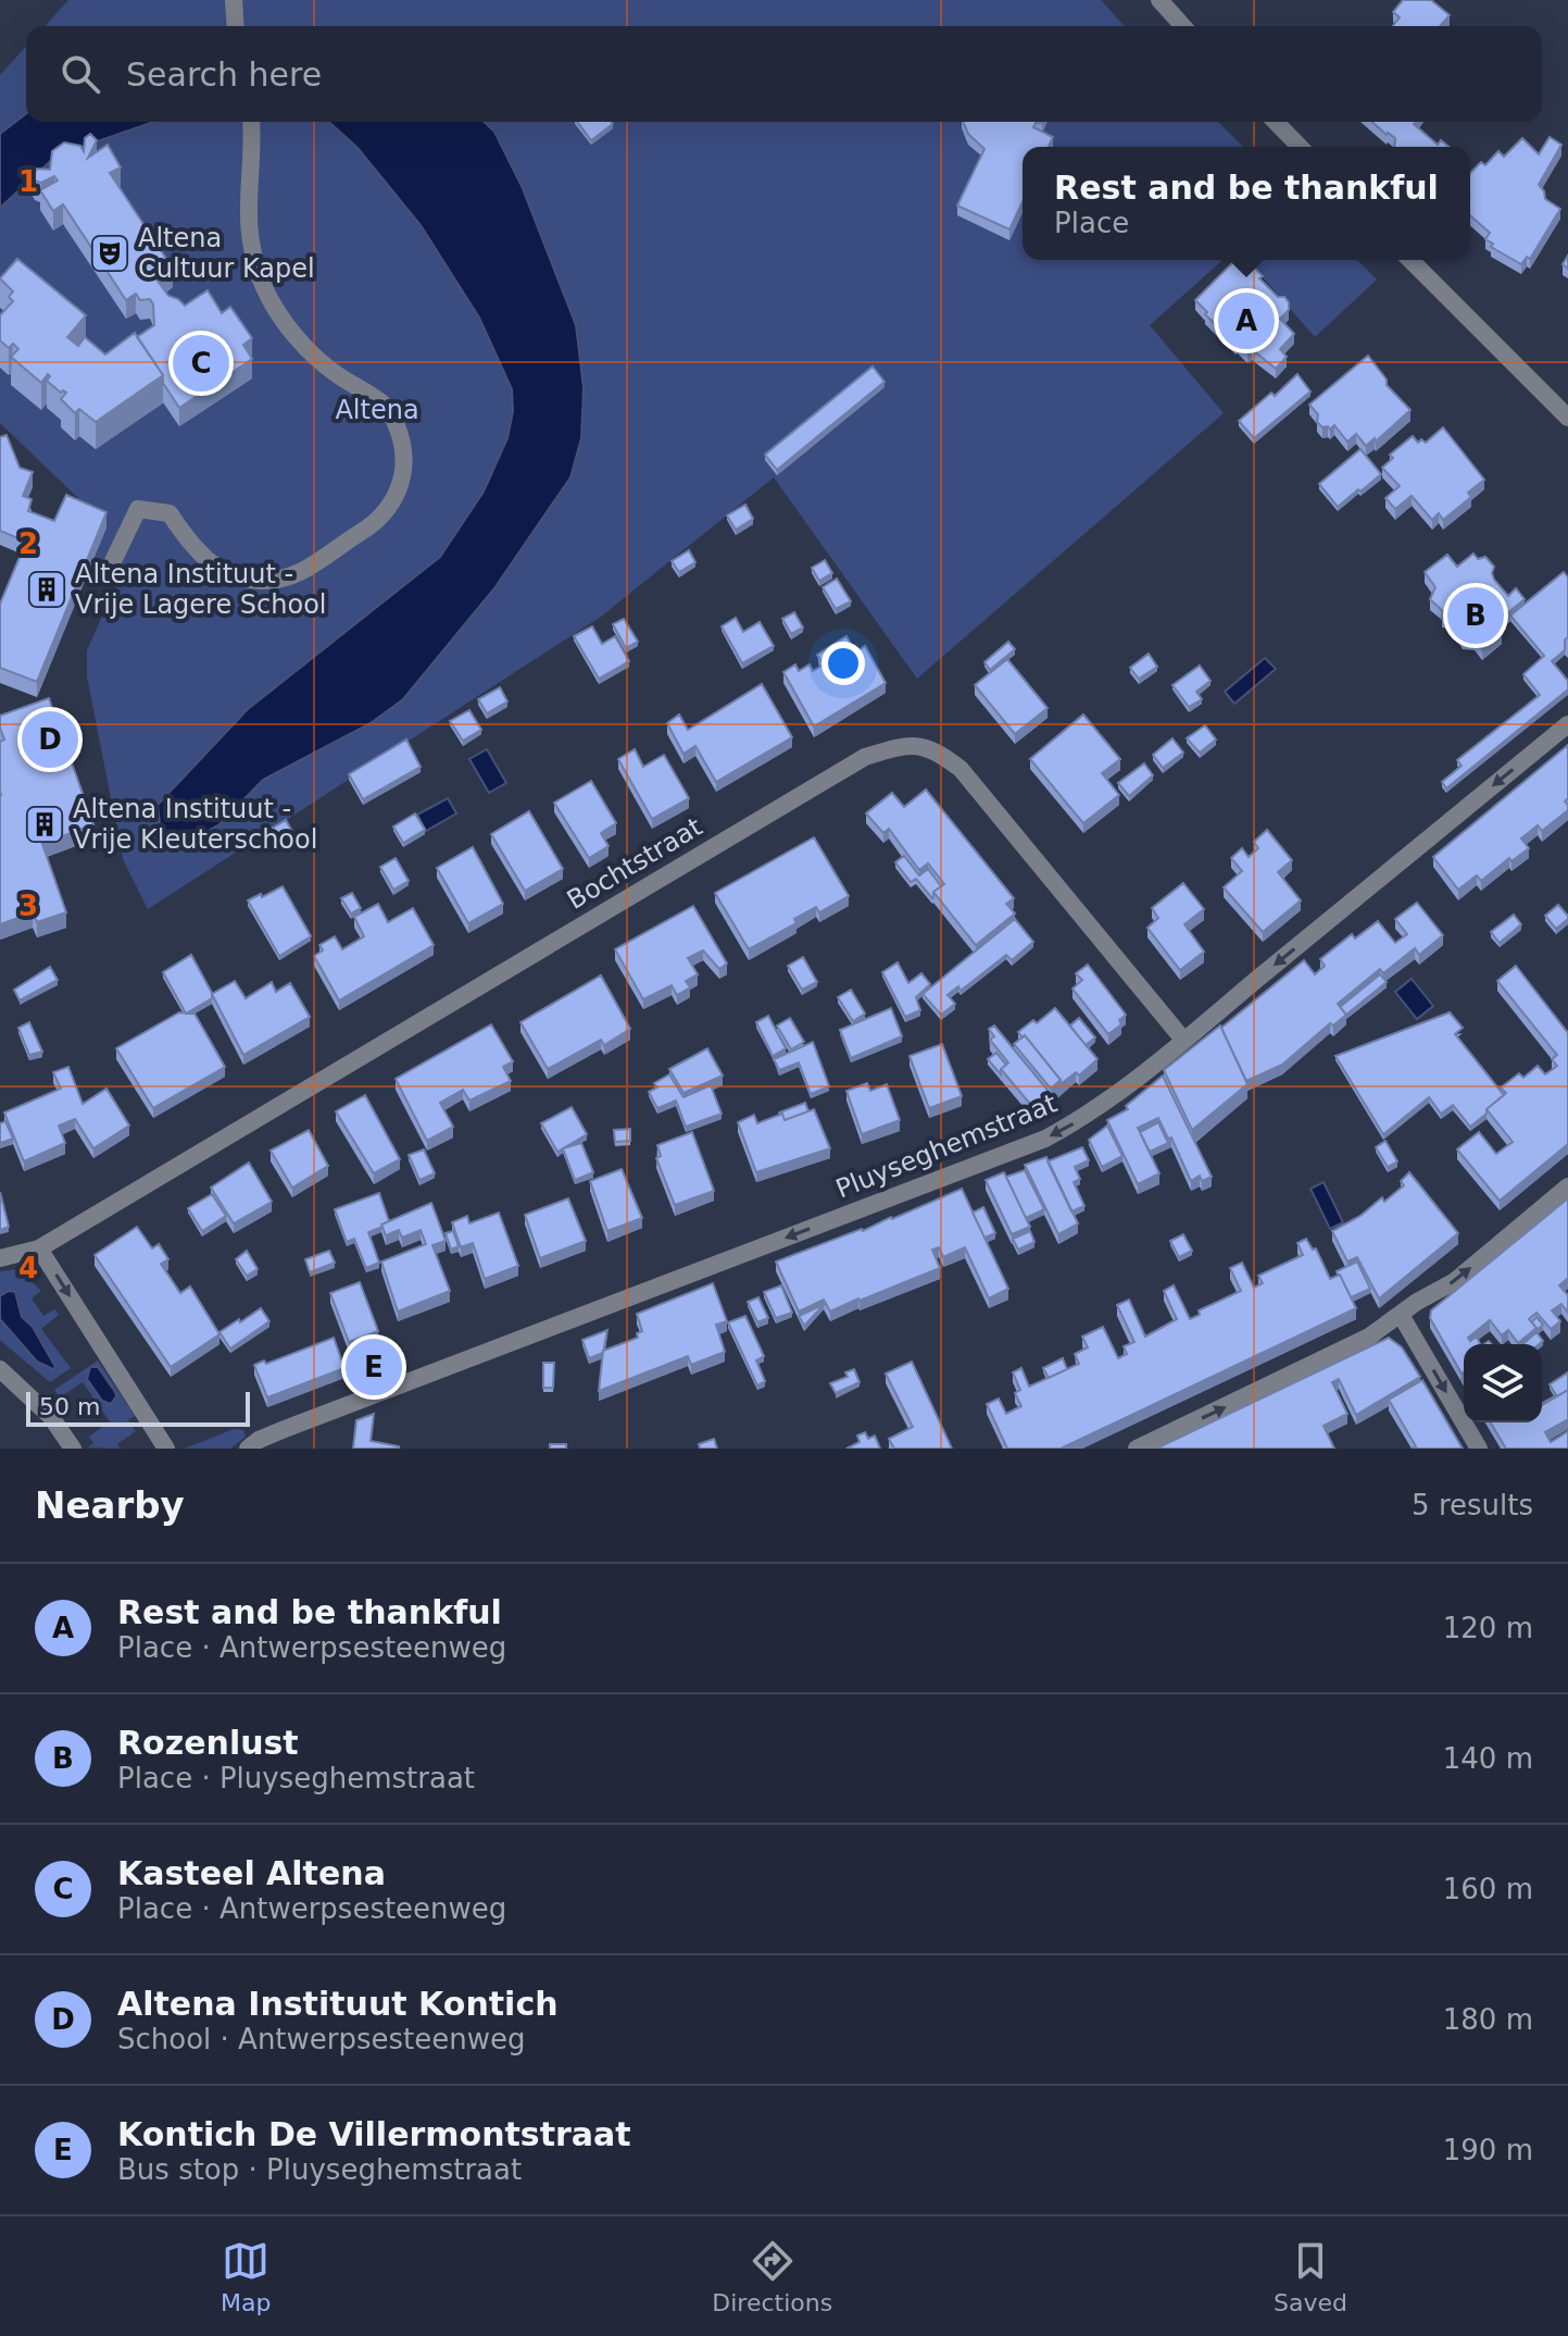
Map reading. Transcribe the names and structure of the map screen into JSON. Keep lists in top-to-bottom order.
{
  "streets": {
    "street": ["Bochtstraat", "Pluyseghemstraat"]
  },
  "crossings": [
    ["Bochtstraat", "Pluyseghemstraat"]
  ],
  "one_way": ["Pluyseghemstraat"],
  "parks": ["Altena"],
  "places": {
    "theatre": ["Altena Cultuur Kapel"],
    "building": ["Altena Instituut - Vrije Lagere School", "Altena Instituut - Vrije Kleuterschool"]
  },
  "scale_bar": "50 m",
  "page": {
    "search": "Search here",
    "popup": ["Rest and be thankful", "Place"],
    "pins": [
      "A",
      "C",
      "B",
      "D",
      "E"
    ],
    "scale": "50 m",
    "heading": ["Nearby", "5 results"],
    "list": [
      {
        "mark": "A",
        "name": "Rest and be thankful",
        "note": "Place · Antwerpsesteenweg",
        "value": "120 m"
      },
      {
        "mark": "B",
        "name": "Rozenlust",
        "note": "Place · Pluyseghemstraat",
        "value": "140 m"
      },
      {
        "mark": "C",
        "name": "Kasteel Altena",
        "note": "Place · Antwerpsesteenweg",
        "value": "160 m"
      },
      {
        "mark": "D",
        "name": "Altena Instituut Kontich",
        "note": "School · Antwerpsesteenweg",
        "value": "180 m"
      },
      {
        "mark": "E",
        "name": "Kontich De Villermontstraat",
        "note": "Bus stop · Pluyseghemstraat",
        "value": "190 m"
      }
    ],
    "nav": ["Map", "Directions", "Saved"]
  },
  "grid": {
    "rows": [
      "1",
      "2",
      "3",
      "4"
    ]
  }
}
